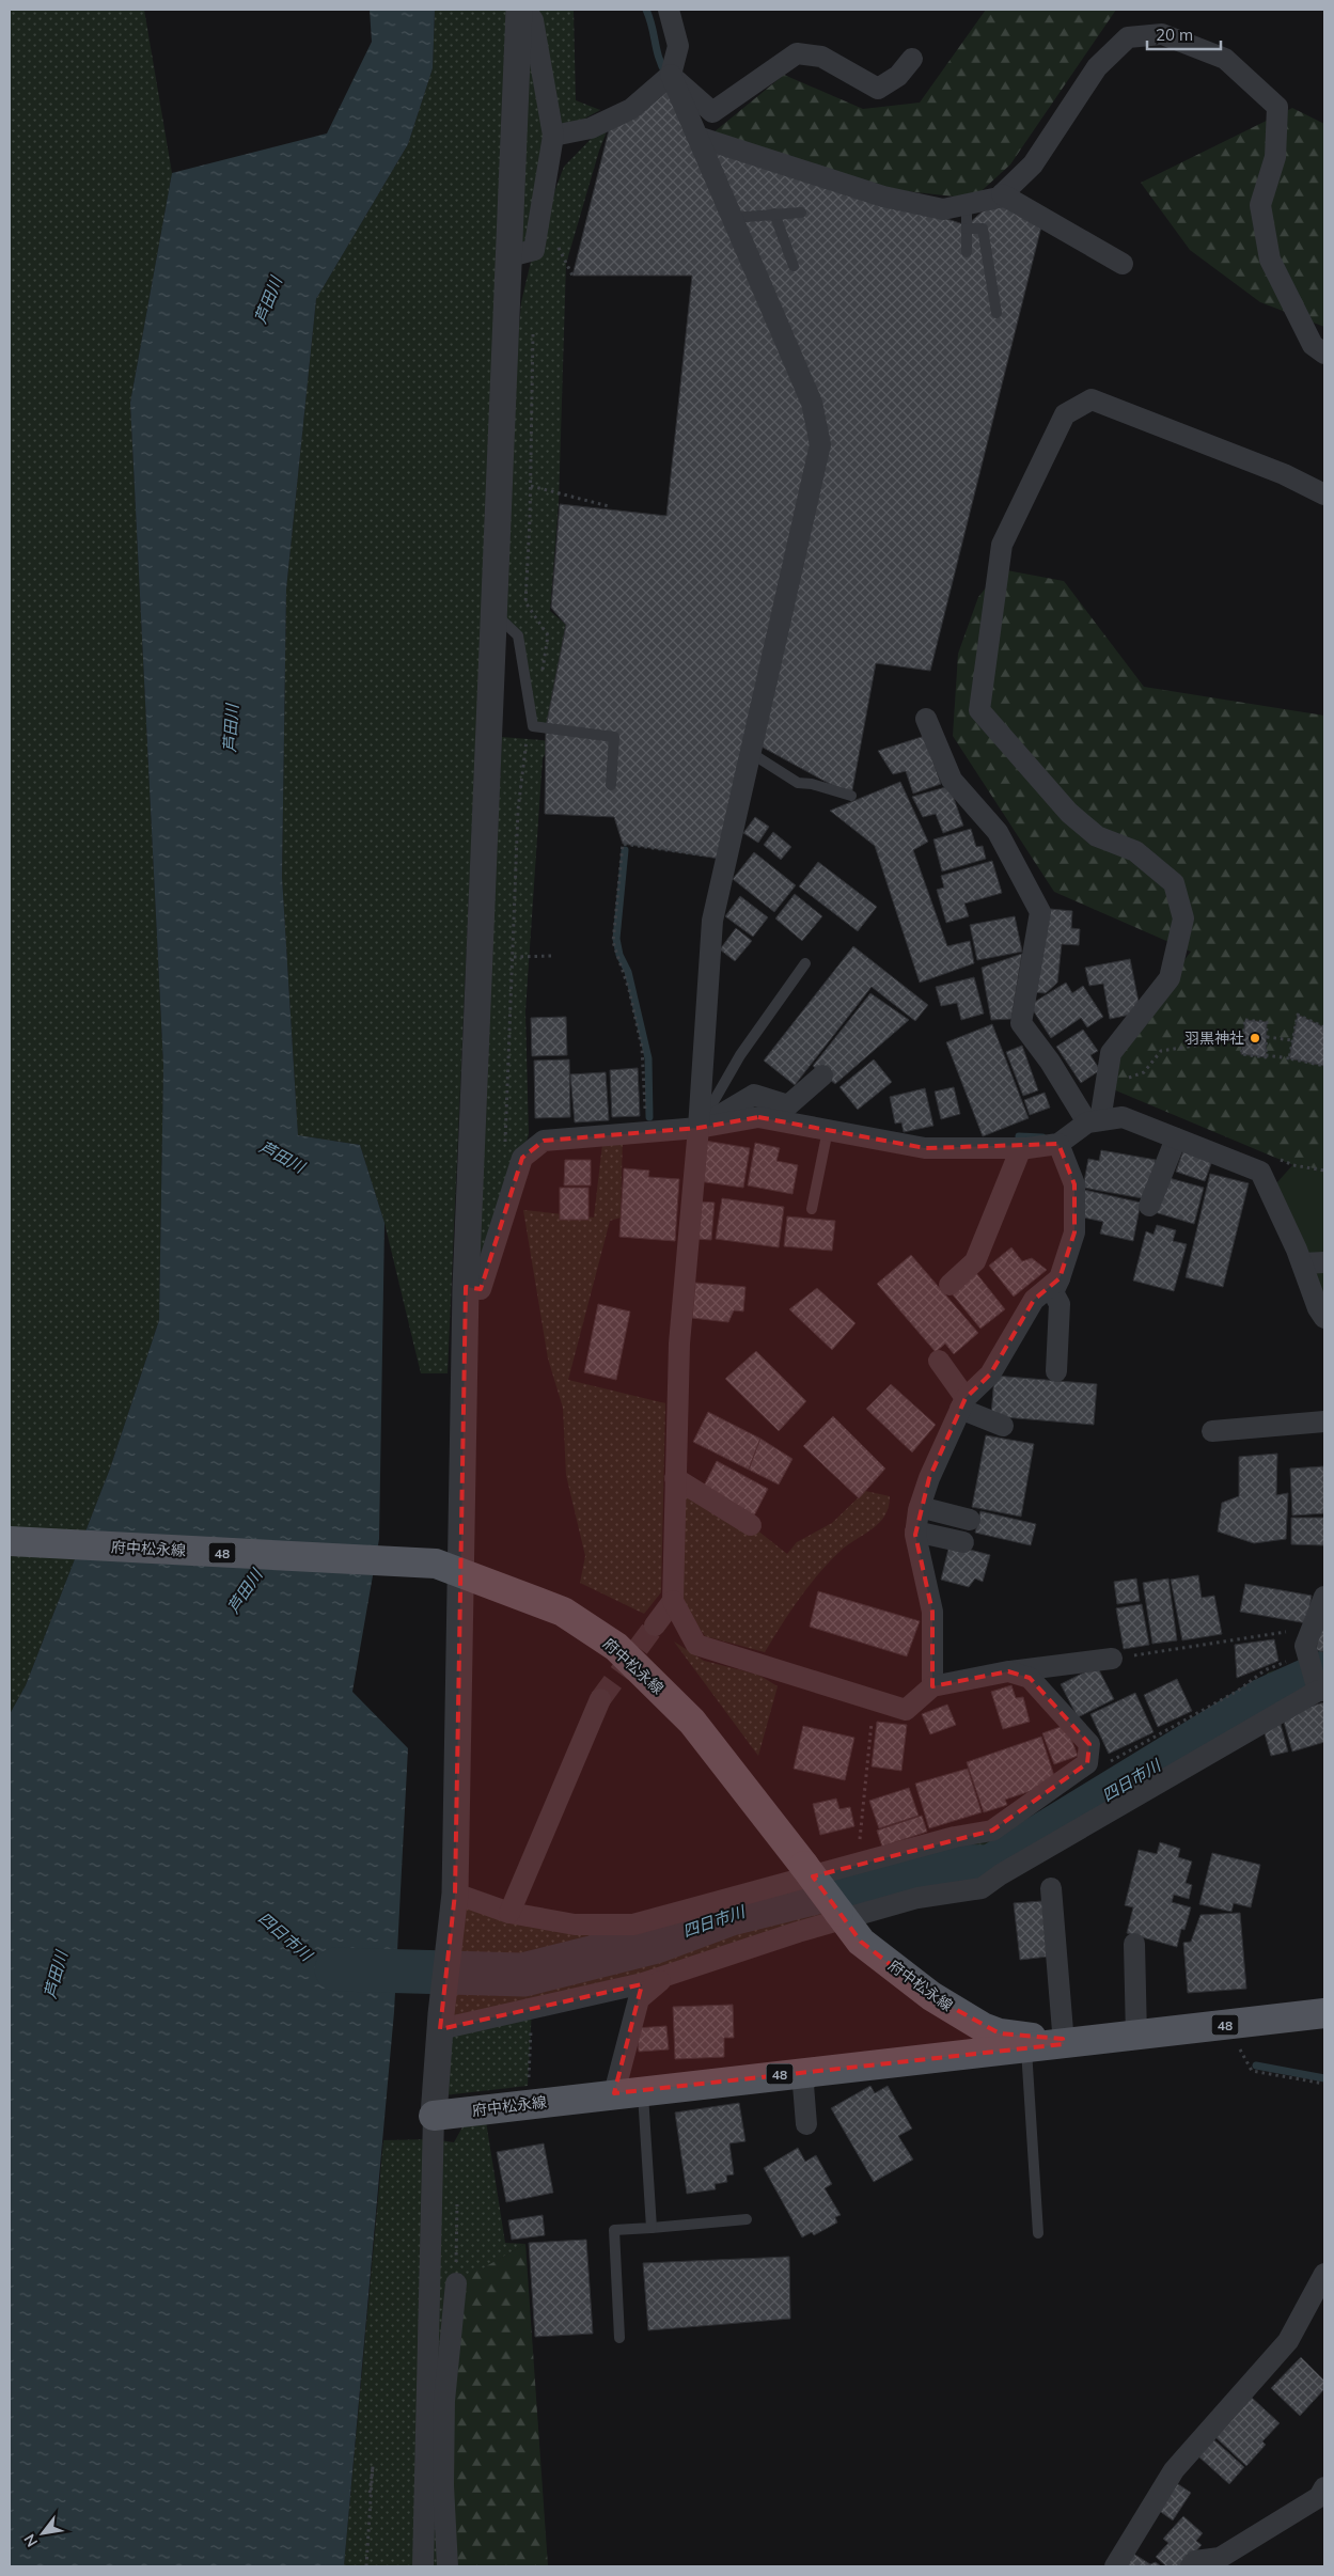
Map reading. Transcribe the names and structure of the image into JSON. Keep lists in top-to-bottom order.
{
  "streets": {
    "main road": ["府中松永線", "48"]
  },
  "water": ["芦田川", "四日市川"],
  "places": ["羽黒神社"],
  "scale_bar": "20 m",
  "north": "bottom left"
}
